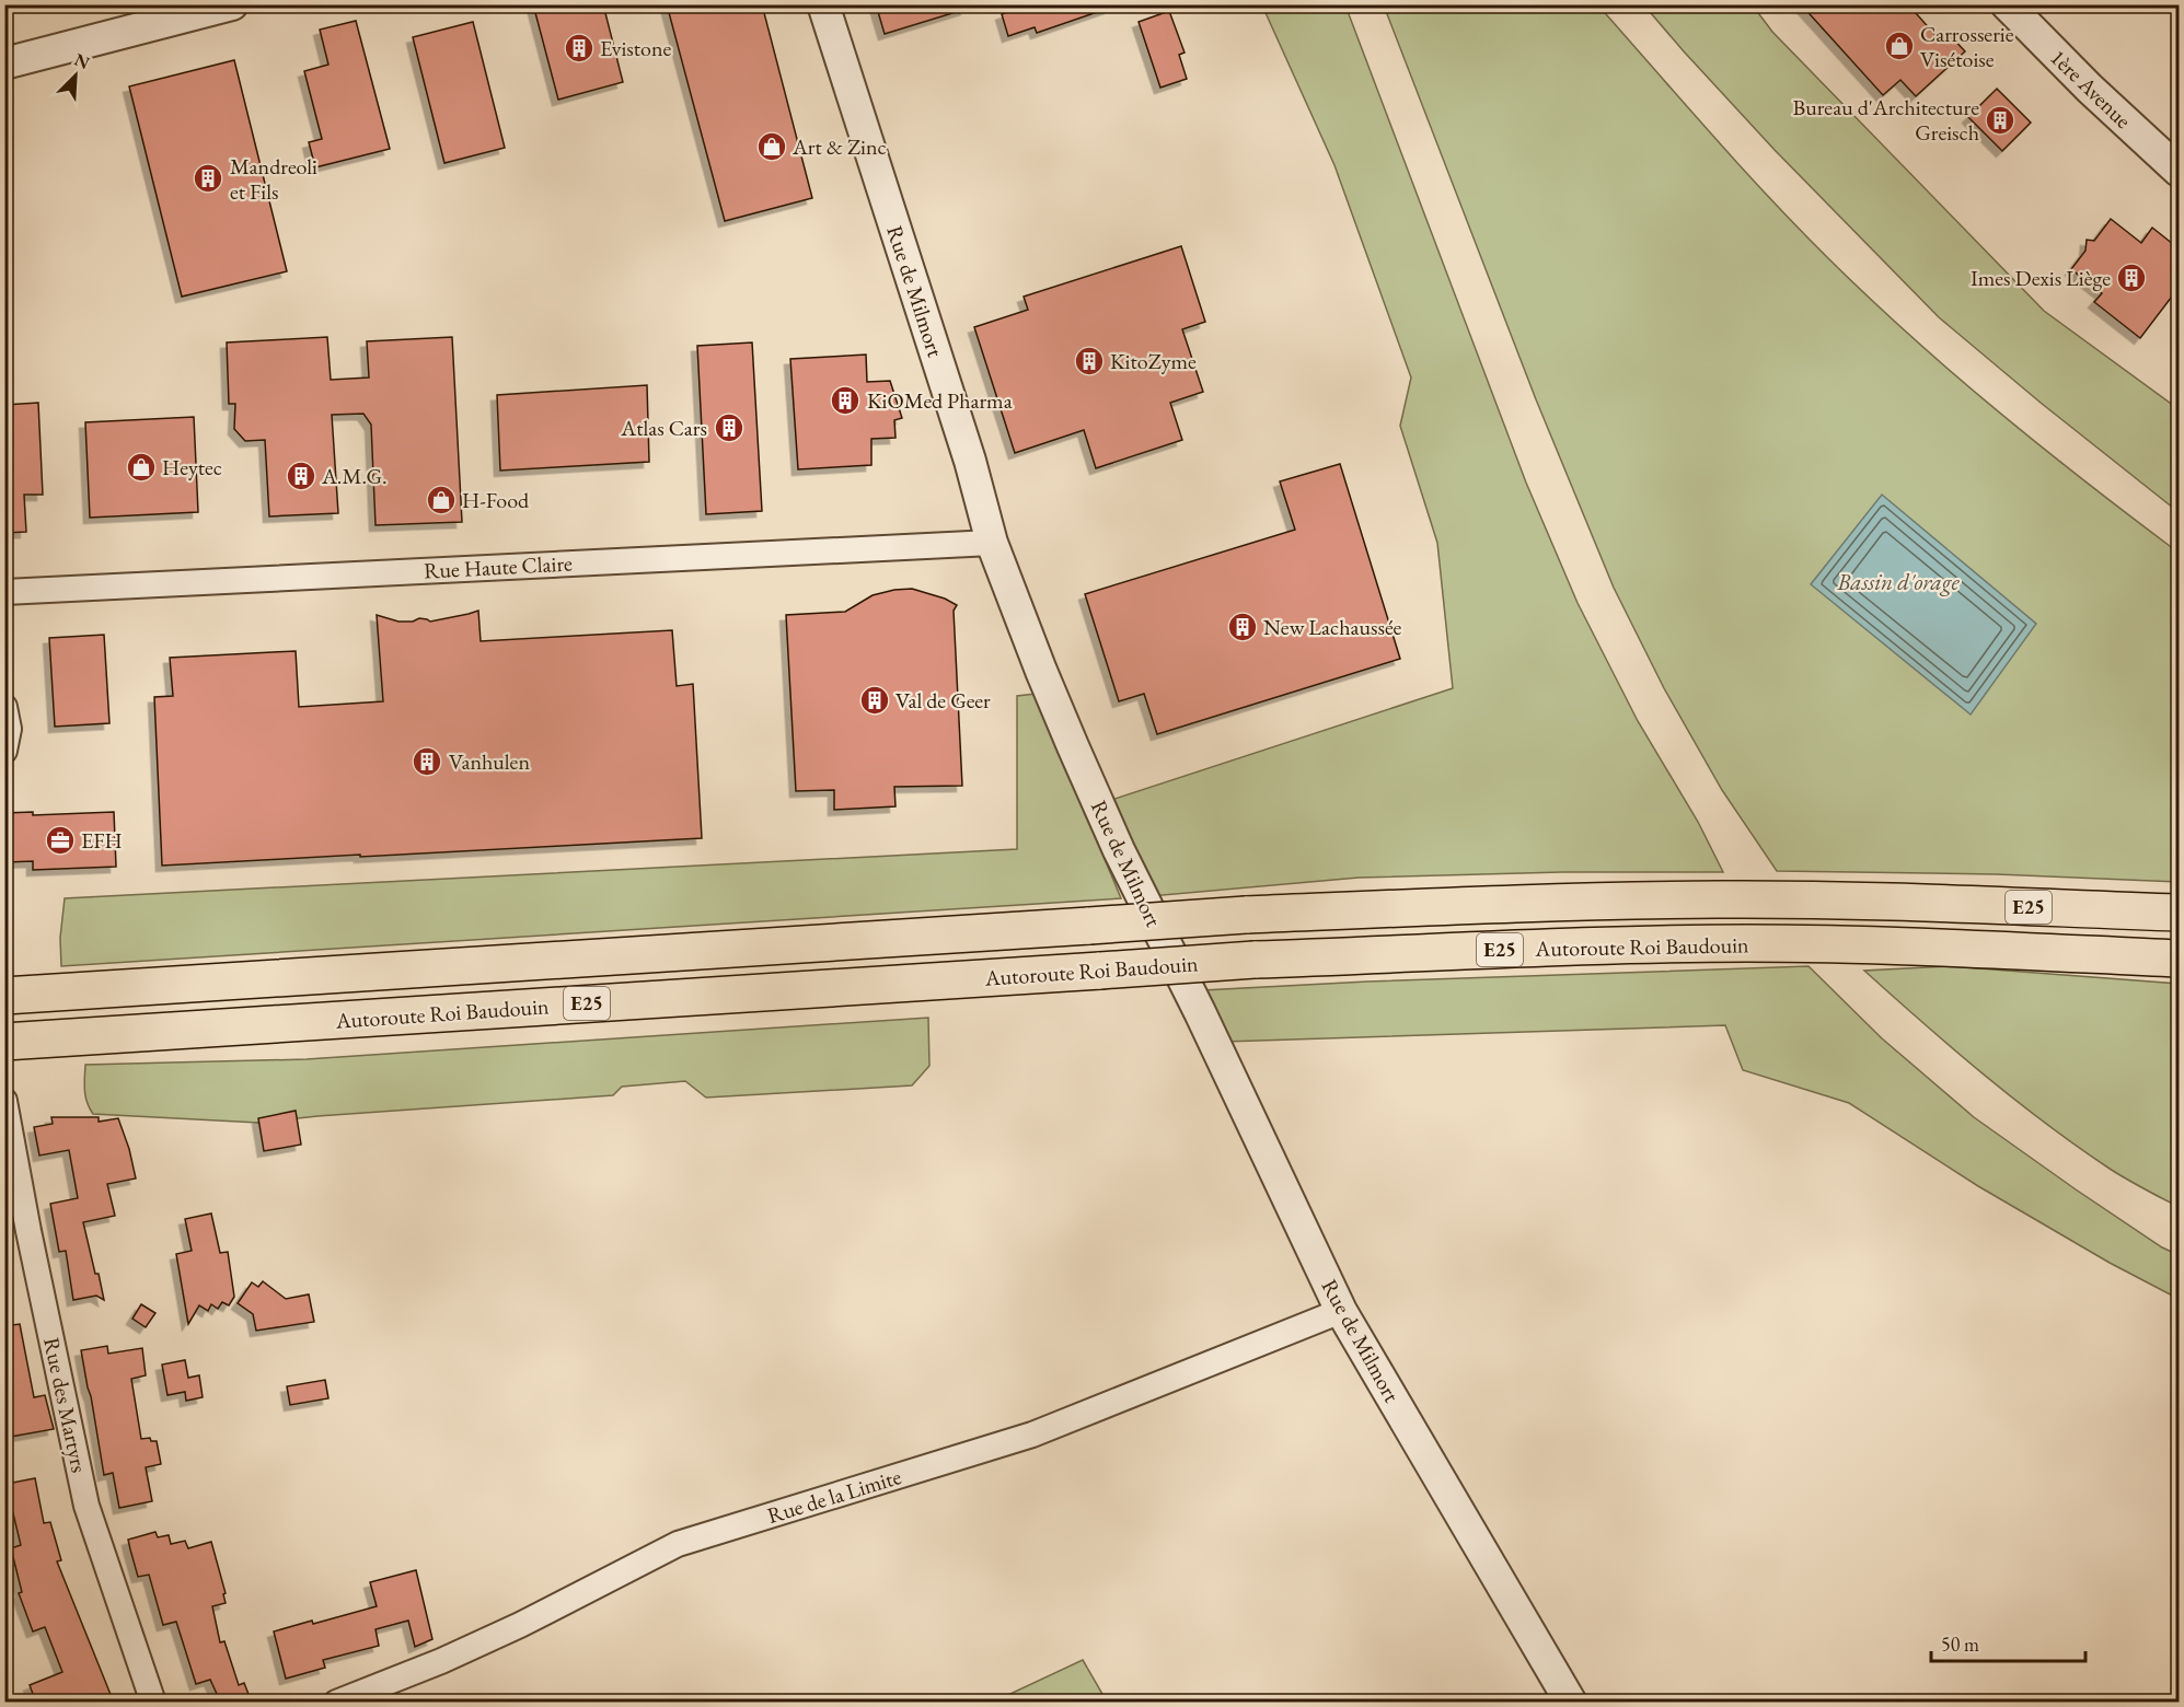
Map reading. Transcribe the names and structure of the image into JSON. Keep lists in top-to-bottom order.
{
  "streets": {
    "highway": ["E25", "Autoroute Roi Baudouin"],
    "street": [
      "1ère Avenue",
      "Rue de Milmort",
      "Rue Haute Claire",
      "Rue des Martyrs",
      "Rue de la Limite"
    ]
  },
  "crossings": [
    ["Rue de Milmort", "Rue Haute Claire"],
    ["Rue de Milmort", "Rue de la Limite"]
  ],
  "water": ["Bassin d'orage"],
  "places": {
    "shop": [
      "Carrosserie Visétoise",
      "Art & Zinc",
      "Heytec",
      "H-Food"
    ],
    "building": [
      "Evistone",
      "Bureau d'Architecture Greisch",
      "Mandreoli et Fils",
      "Imes Dexis Liège",
      "KitoZyme",
      "KiOMed Pharma",
      "Atlas Cars",
      "A.M.G.",
      "New Lachaussée",
      "Val de Geer",
      "Vanhulen"
    ],
    "office": ["EFH"]
  },
  "scale_bar": "50 m",
  "north": "top right"
}
